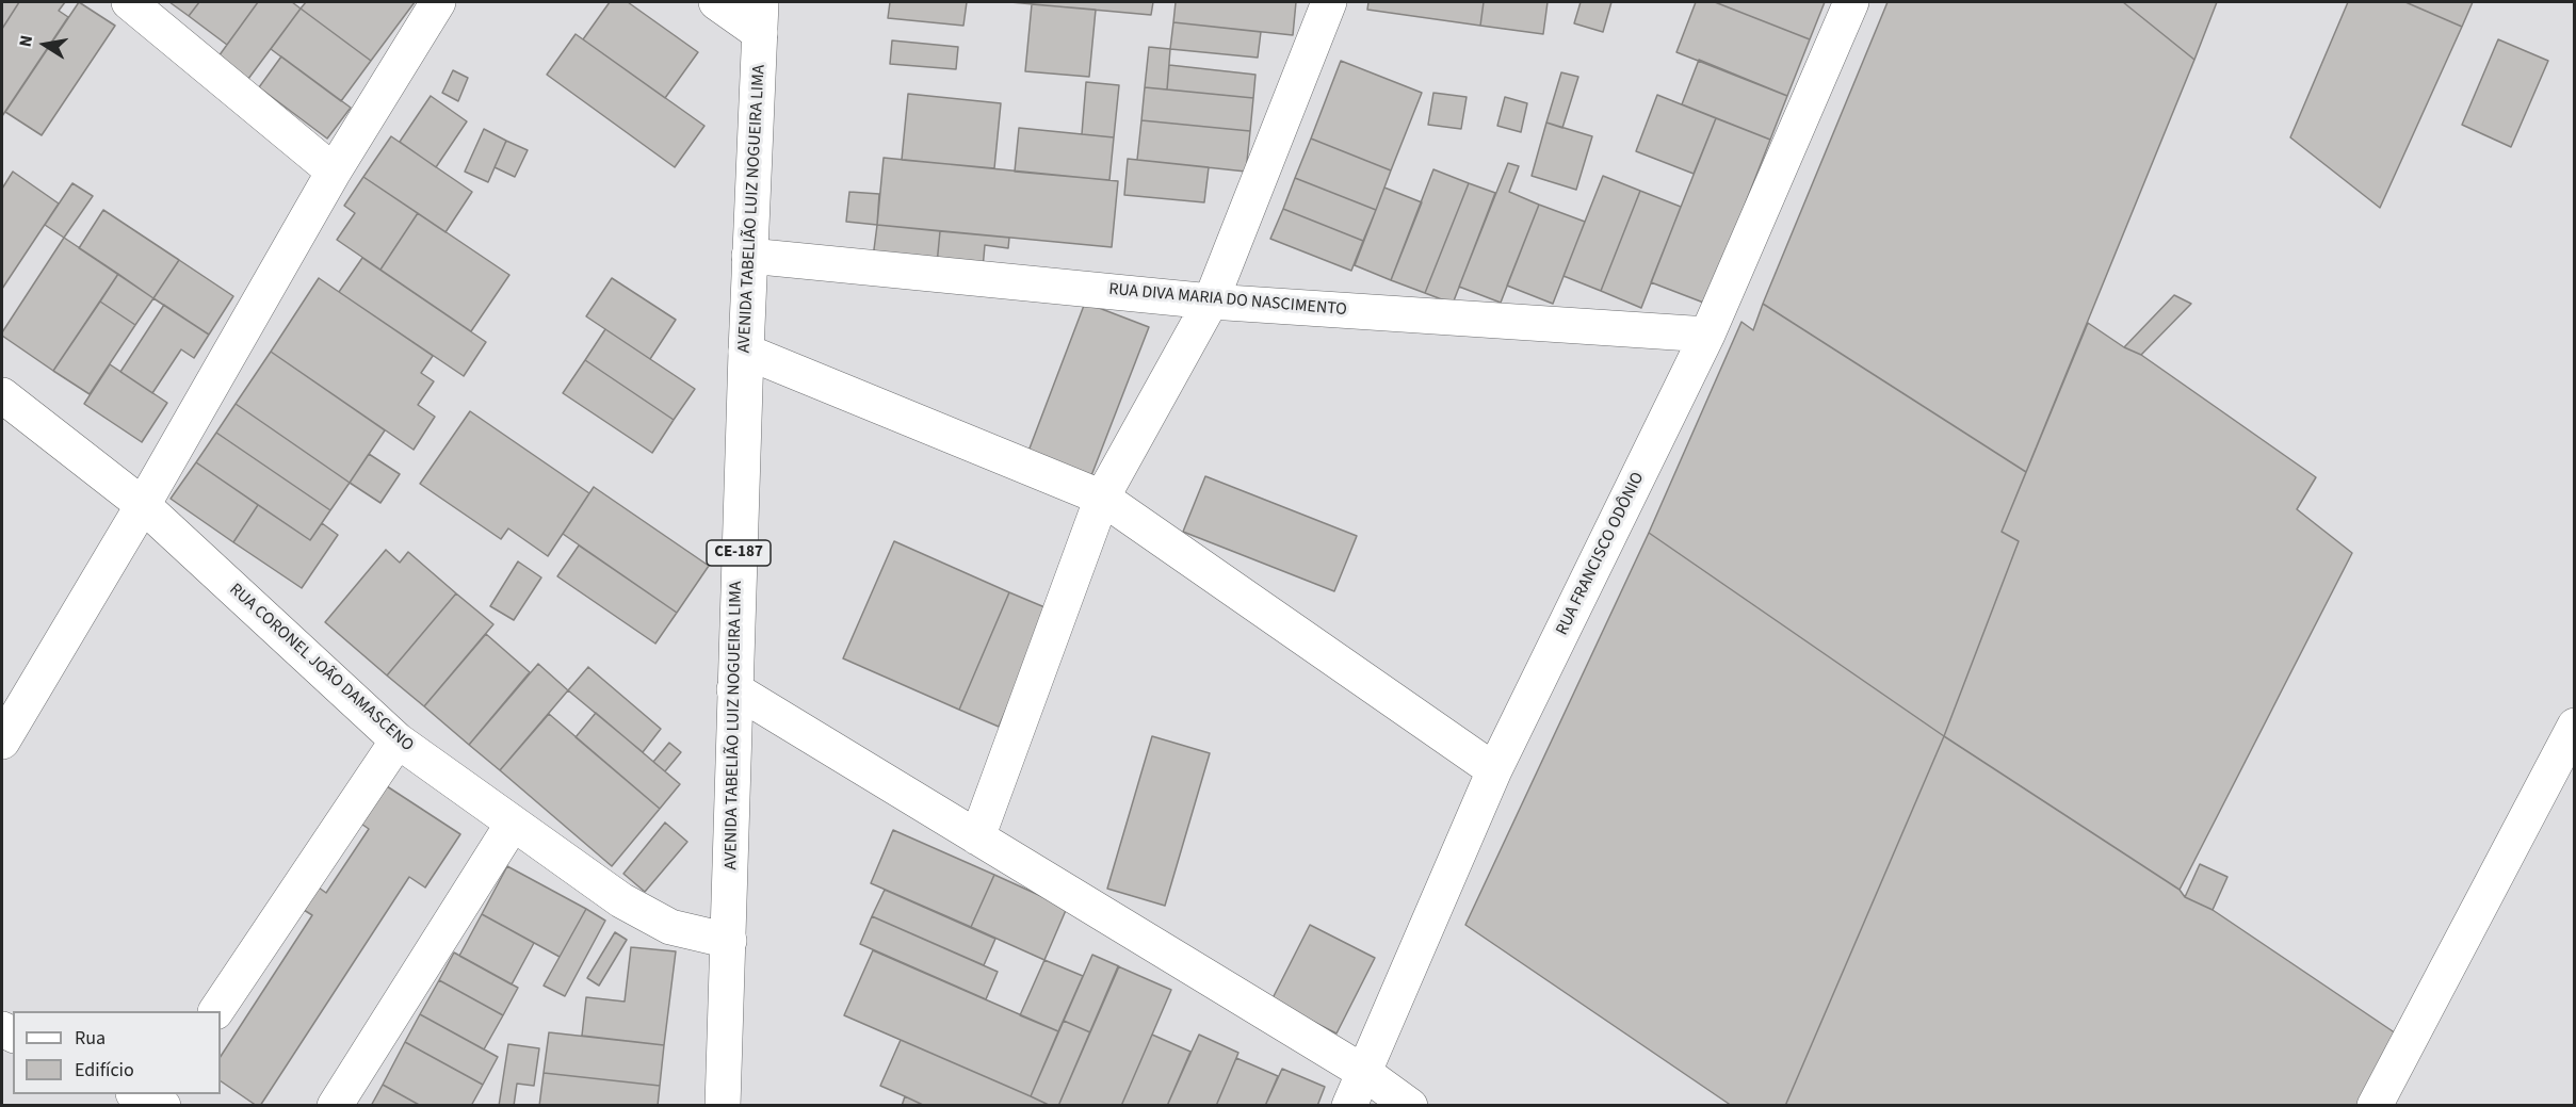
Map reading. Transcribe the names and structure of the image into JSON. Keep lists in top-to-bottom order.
{
  "streets": {
    "main road": [
      "AVENIDA TABELIÃO LUIZ NOGUEIRA LIMA",
      "RUA DIVA MARIA DO NASCIMENTO",
      "CE-187",
      "RUA FRANCISCO ODÔNIO",
      "RUA CORONEL JOÃO DAMASCENO"
    ]
  },
  "crossings": [
    ["AVENIDA TABELIÃO LUIZ NOGUEIRA LIMA", "RUA DIVA MARIA DO NASCIMENTO"],
    ["AVENIDA TABELIÃO LUIZ NOGUEIRA LIMA", "RUA CORONEL JOÃO DAMASCENO"],
    ["RUA DIVA MARIA DO NASCIMENTO", "RUA FRANCISCO ODÔNIO"]
  ],
  "legend": ["Rua", "Edifício"],
  "north": "left"
}
